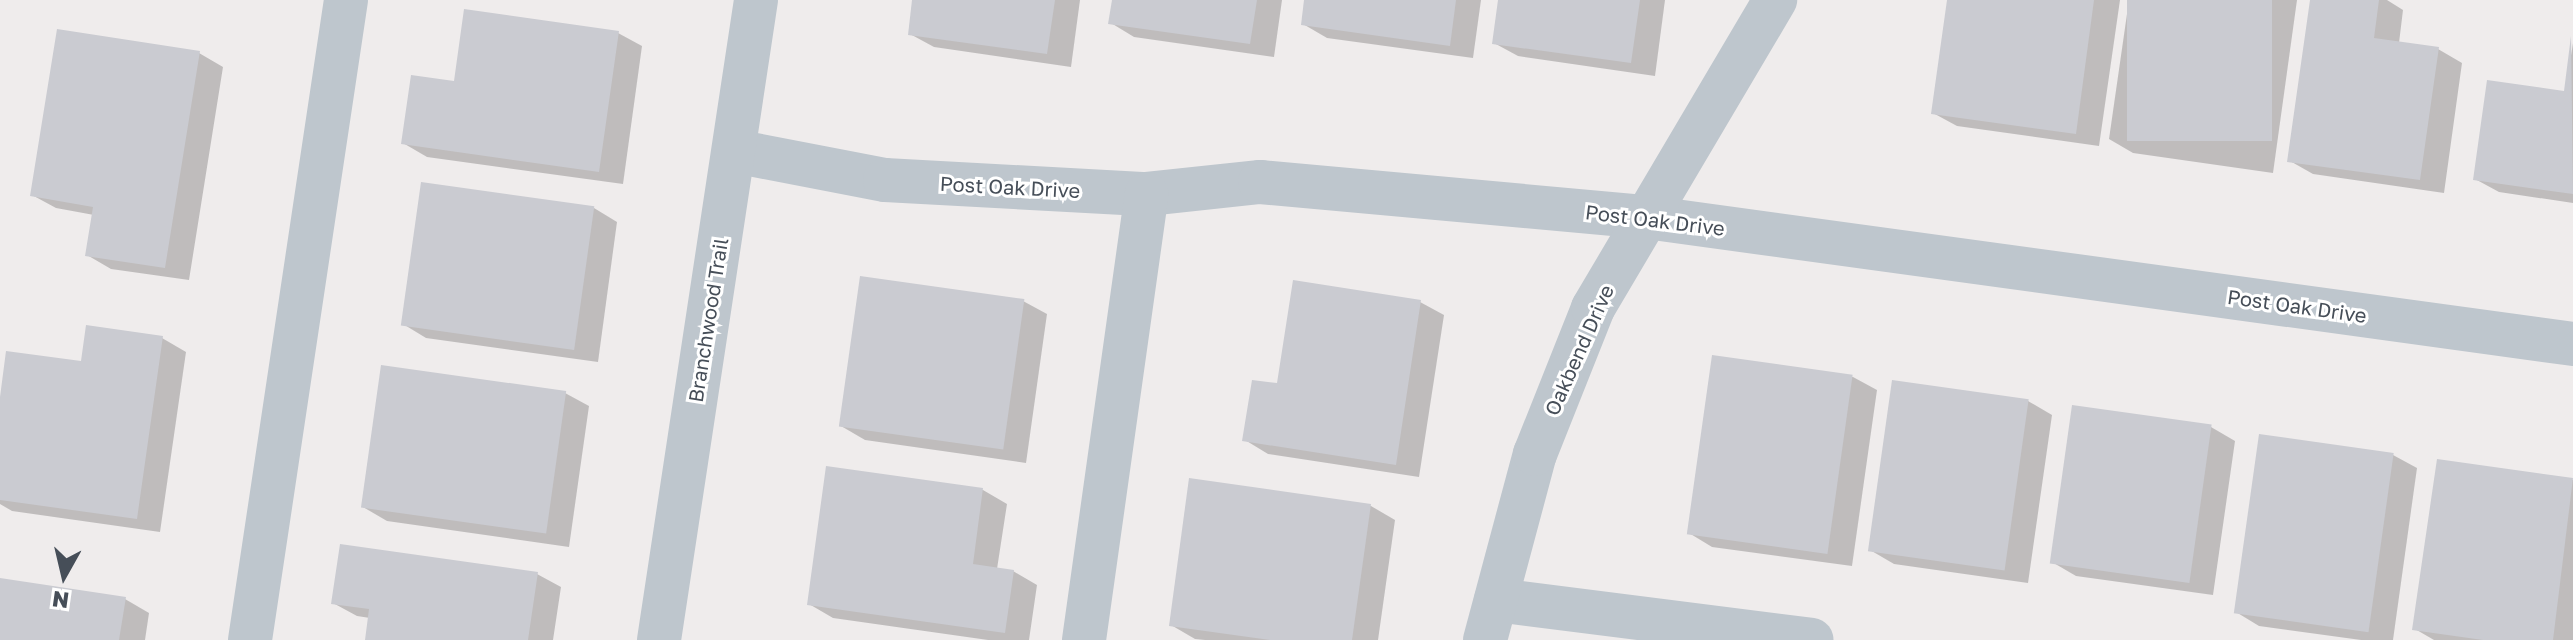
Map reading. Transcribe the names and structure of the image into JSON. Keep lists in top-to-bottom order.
{
  "streets": {
    "street": ["Post Oak Drive", "Branchwood Trail", "Oakbend Drive"]
  },
  "crossings": [
    ["Post Oak Drive", "Branchwood Trail"],
    ["Post Oak Drive", "Oakbend Drive"]
  ],
  "north": "bottom"
}
